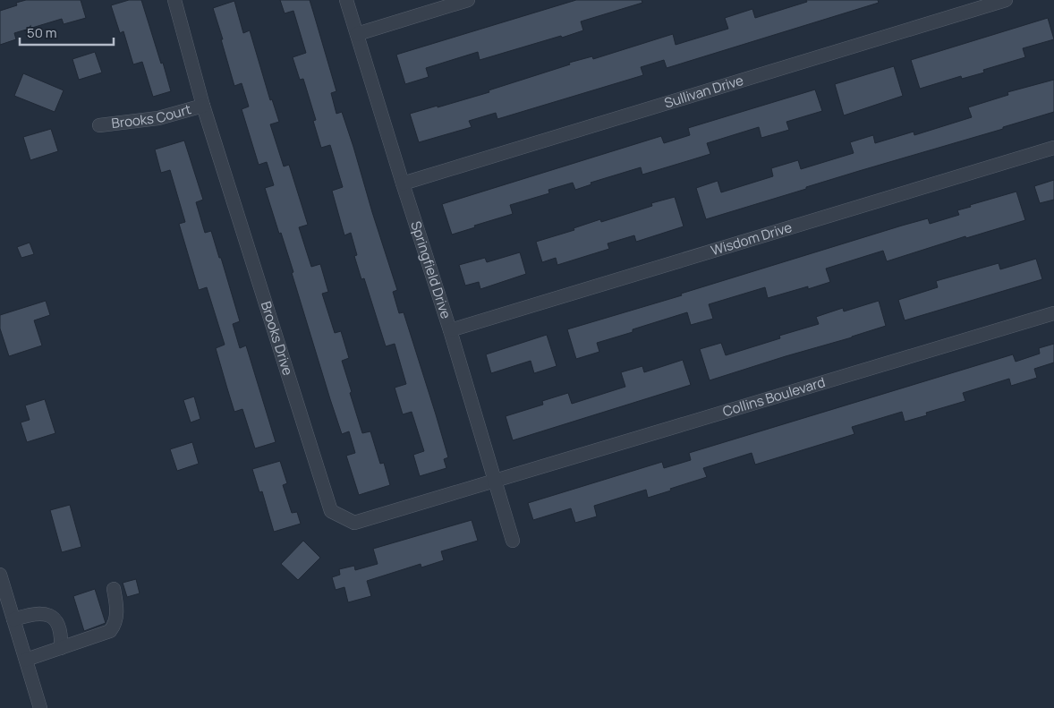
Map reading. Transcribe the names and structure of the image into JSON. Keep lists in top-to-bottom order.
{
  "streets": {
    "street": [
      "Sullivan Drive",
      "Brooks Court",
      "Wisdom Drive",
      "Springfield Drive",
      "Brooks Drive",
      "Collins Boulevard"
    ]
  },
  "crossings": [
    ["Sullivan Drive", "Springfield Drive"],
    ["Brooks Court", "Brooks Drive"],
    ["Wisdom Drive", "Springfield Drive"],
    ["Springfield Drive", "Brooks Drive"],
    ["Springfield Drive", "Collins Boulevard"],
    ["Brooks Drive", "Collins Boulevard"]
  ],
  "scale_bar": "50 m"
}
